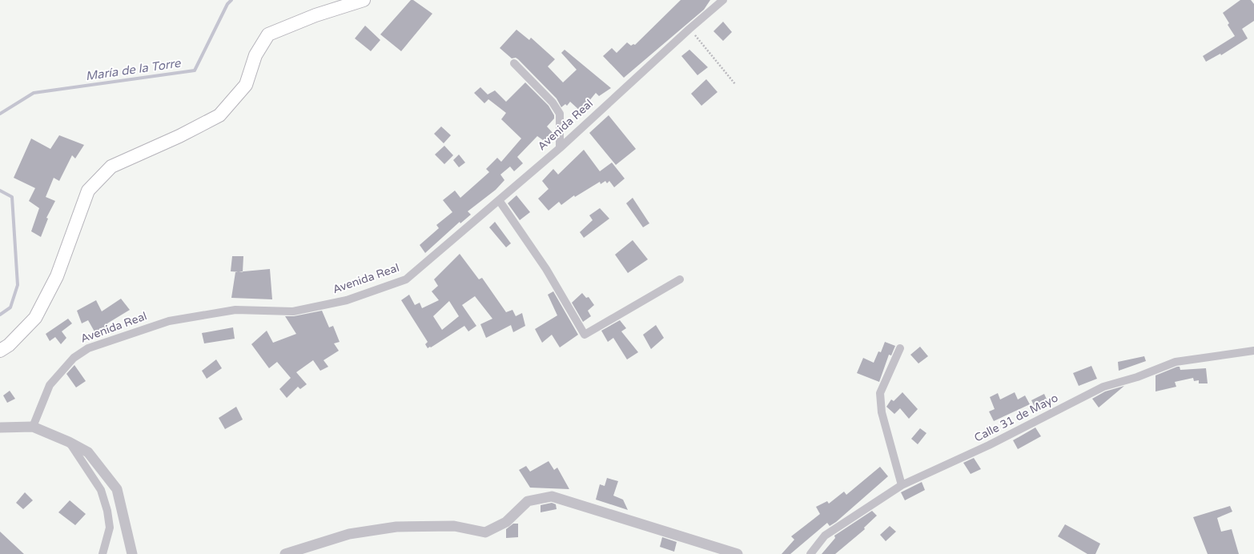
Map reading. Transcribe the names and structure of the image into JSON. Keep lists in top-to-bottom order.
{
  "streets": {
    "street": ["Avenida Real", "Calle 31 de Mayo"]
  },
  "water": ["María de la Torre"]
}
